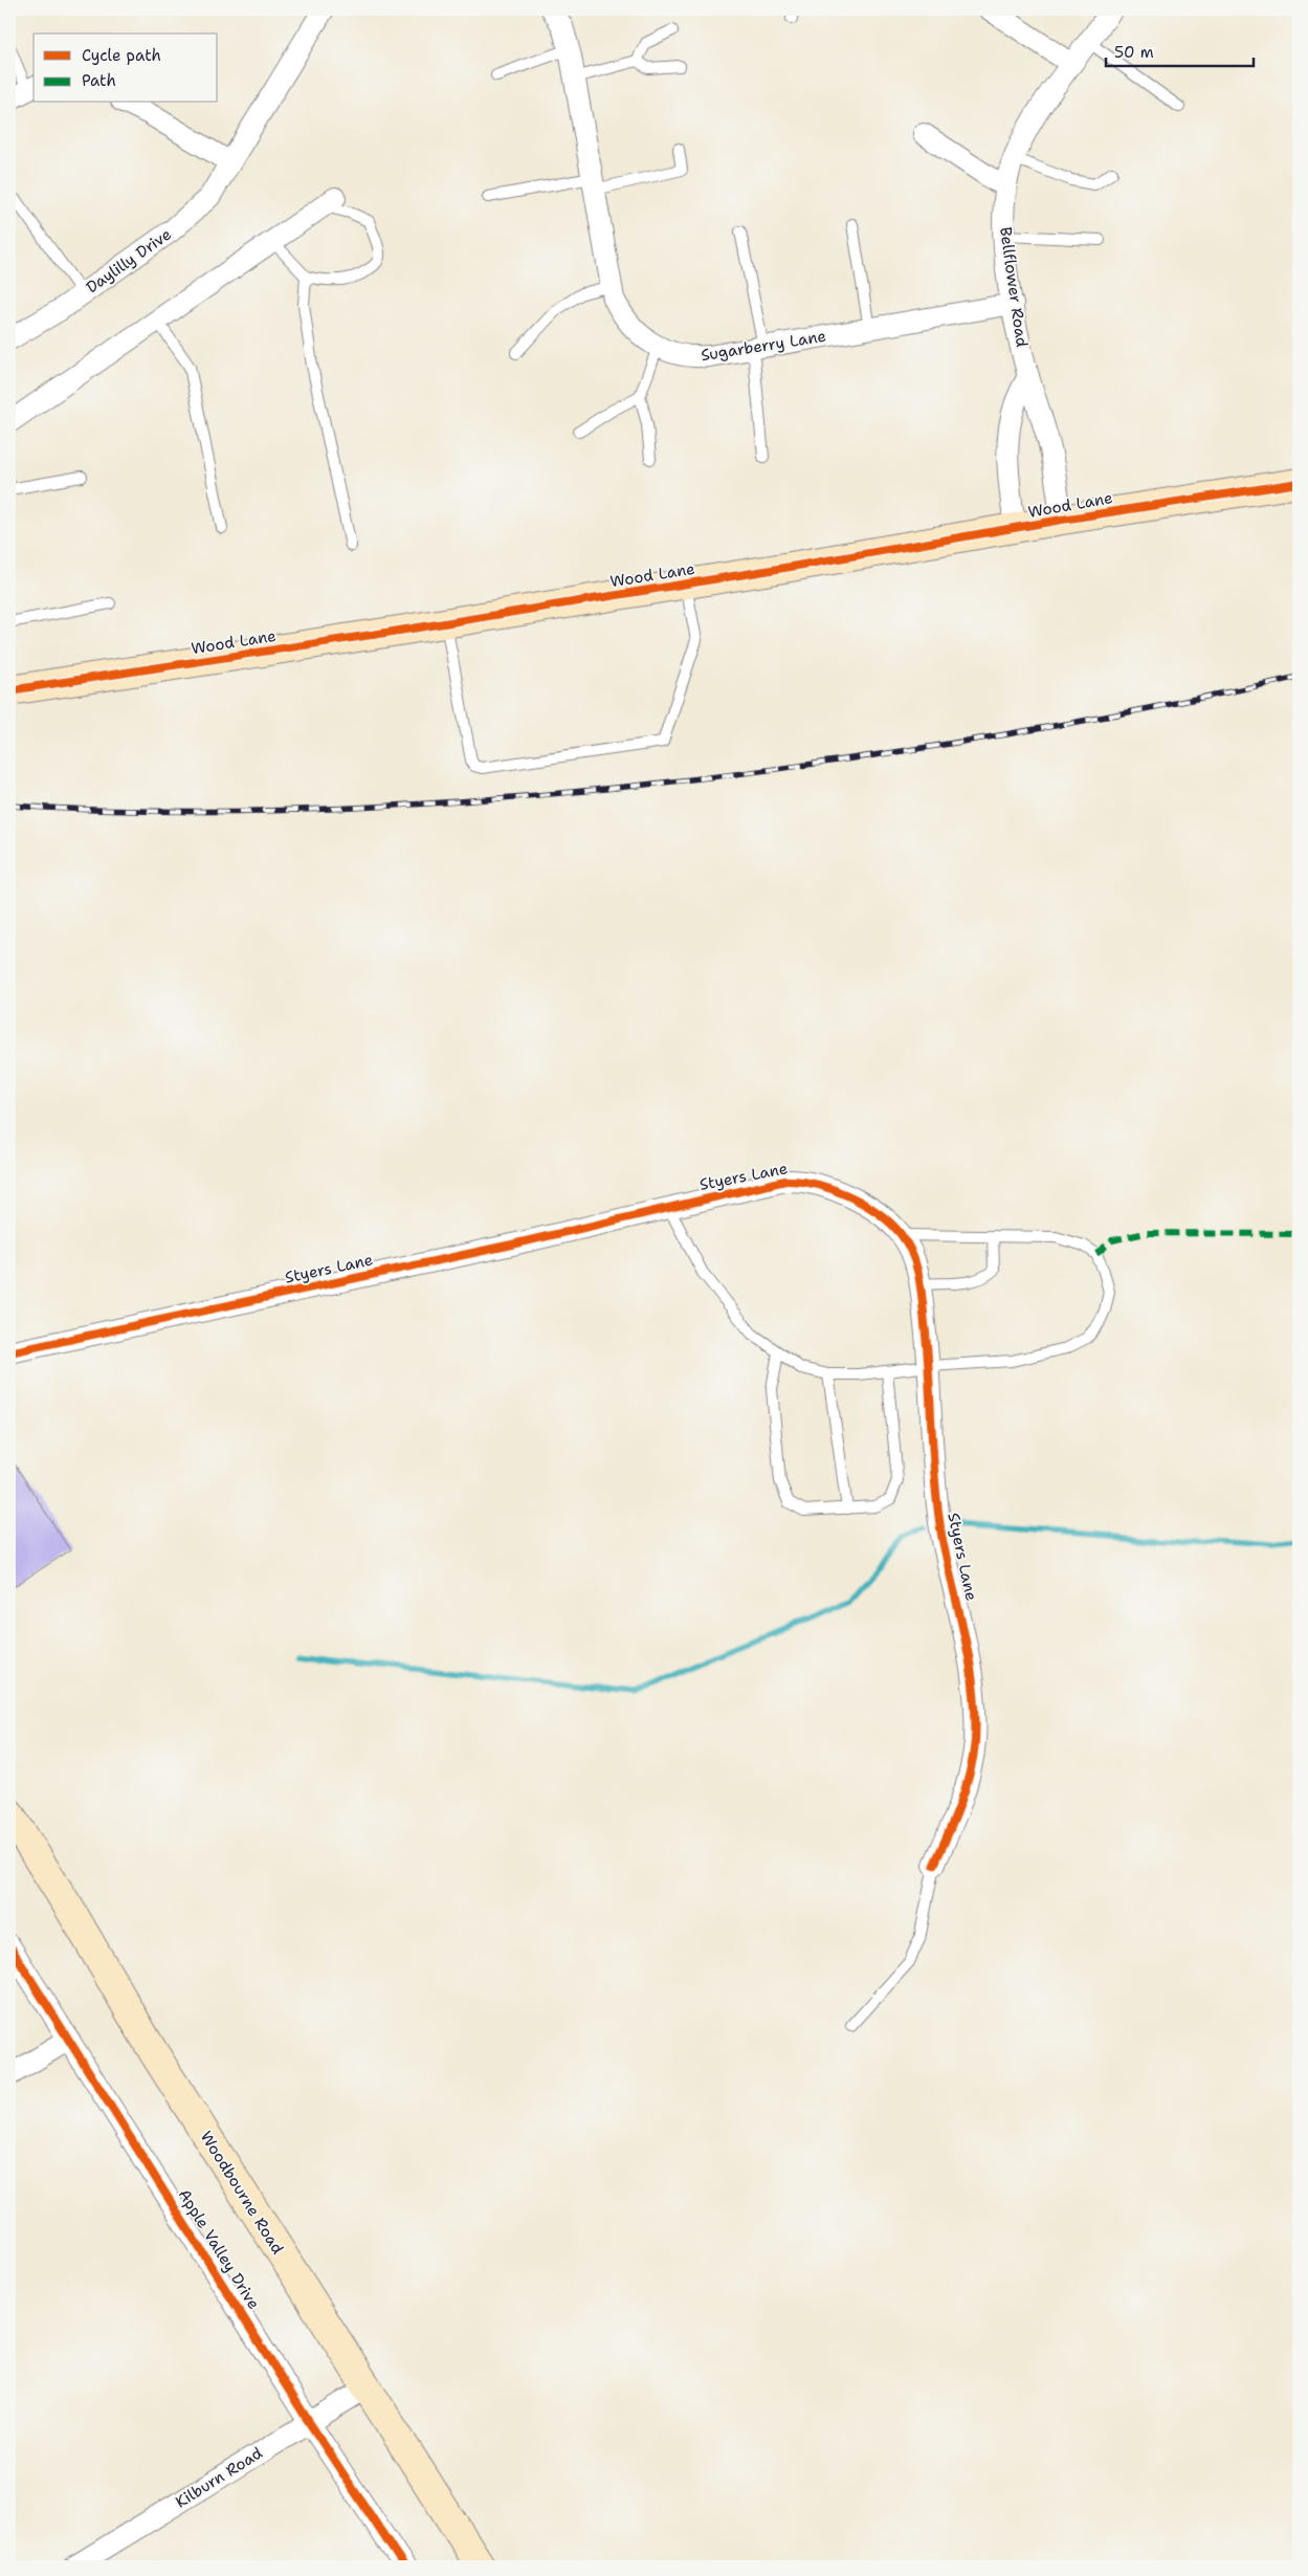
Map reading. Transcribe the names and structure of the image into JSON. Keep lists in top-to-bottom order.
{
  "streets": {
    "street": [
      "Daylilly Drive",
      "Bellflower Road",
      "Sugarberry Lane",
      "Wood Lane",
      "Styers Lane",
      "Woodbourne Road",
      "Apple Valley Drive",
      "Kilburn Road"
    ]
  },
  "crossings": [
    ["Bellflower Road", "Sugarberry Lane"],
    ["Bellflower Road", "Wood Lane"],
    ["Woodbourne Road", "Kilburn Road"],
    ["Apple Valley Drive", "Kilburn Road"]
  ],
  "legend": ["Cycle path", "Path"],
  "scale_bar": "50 m"
}
